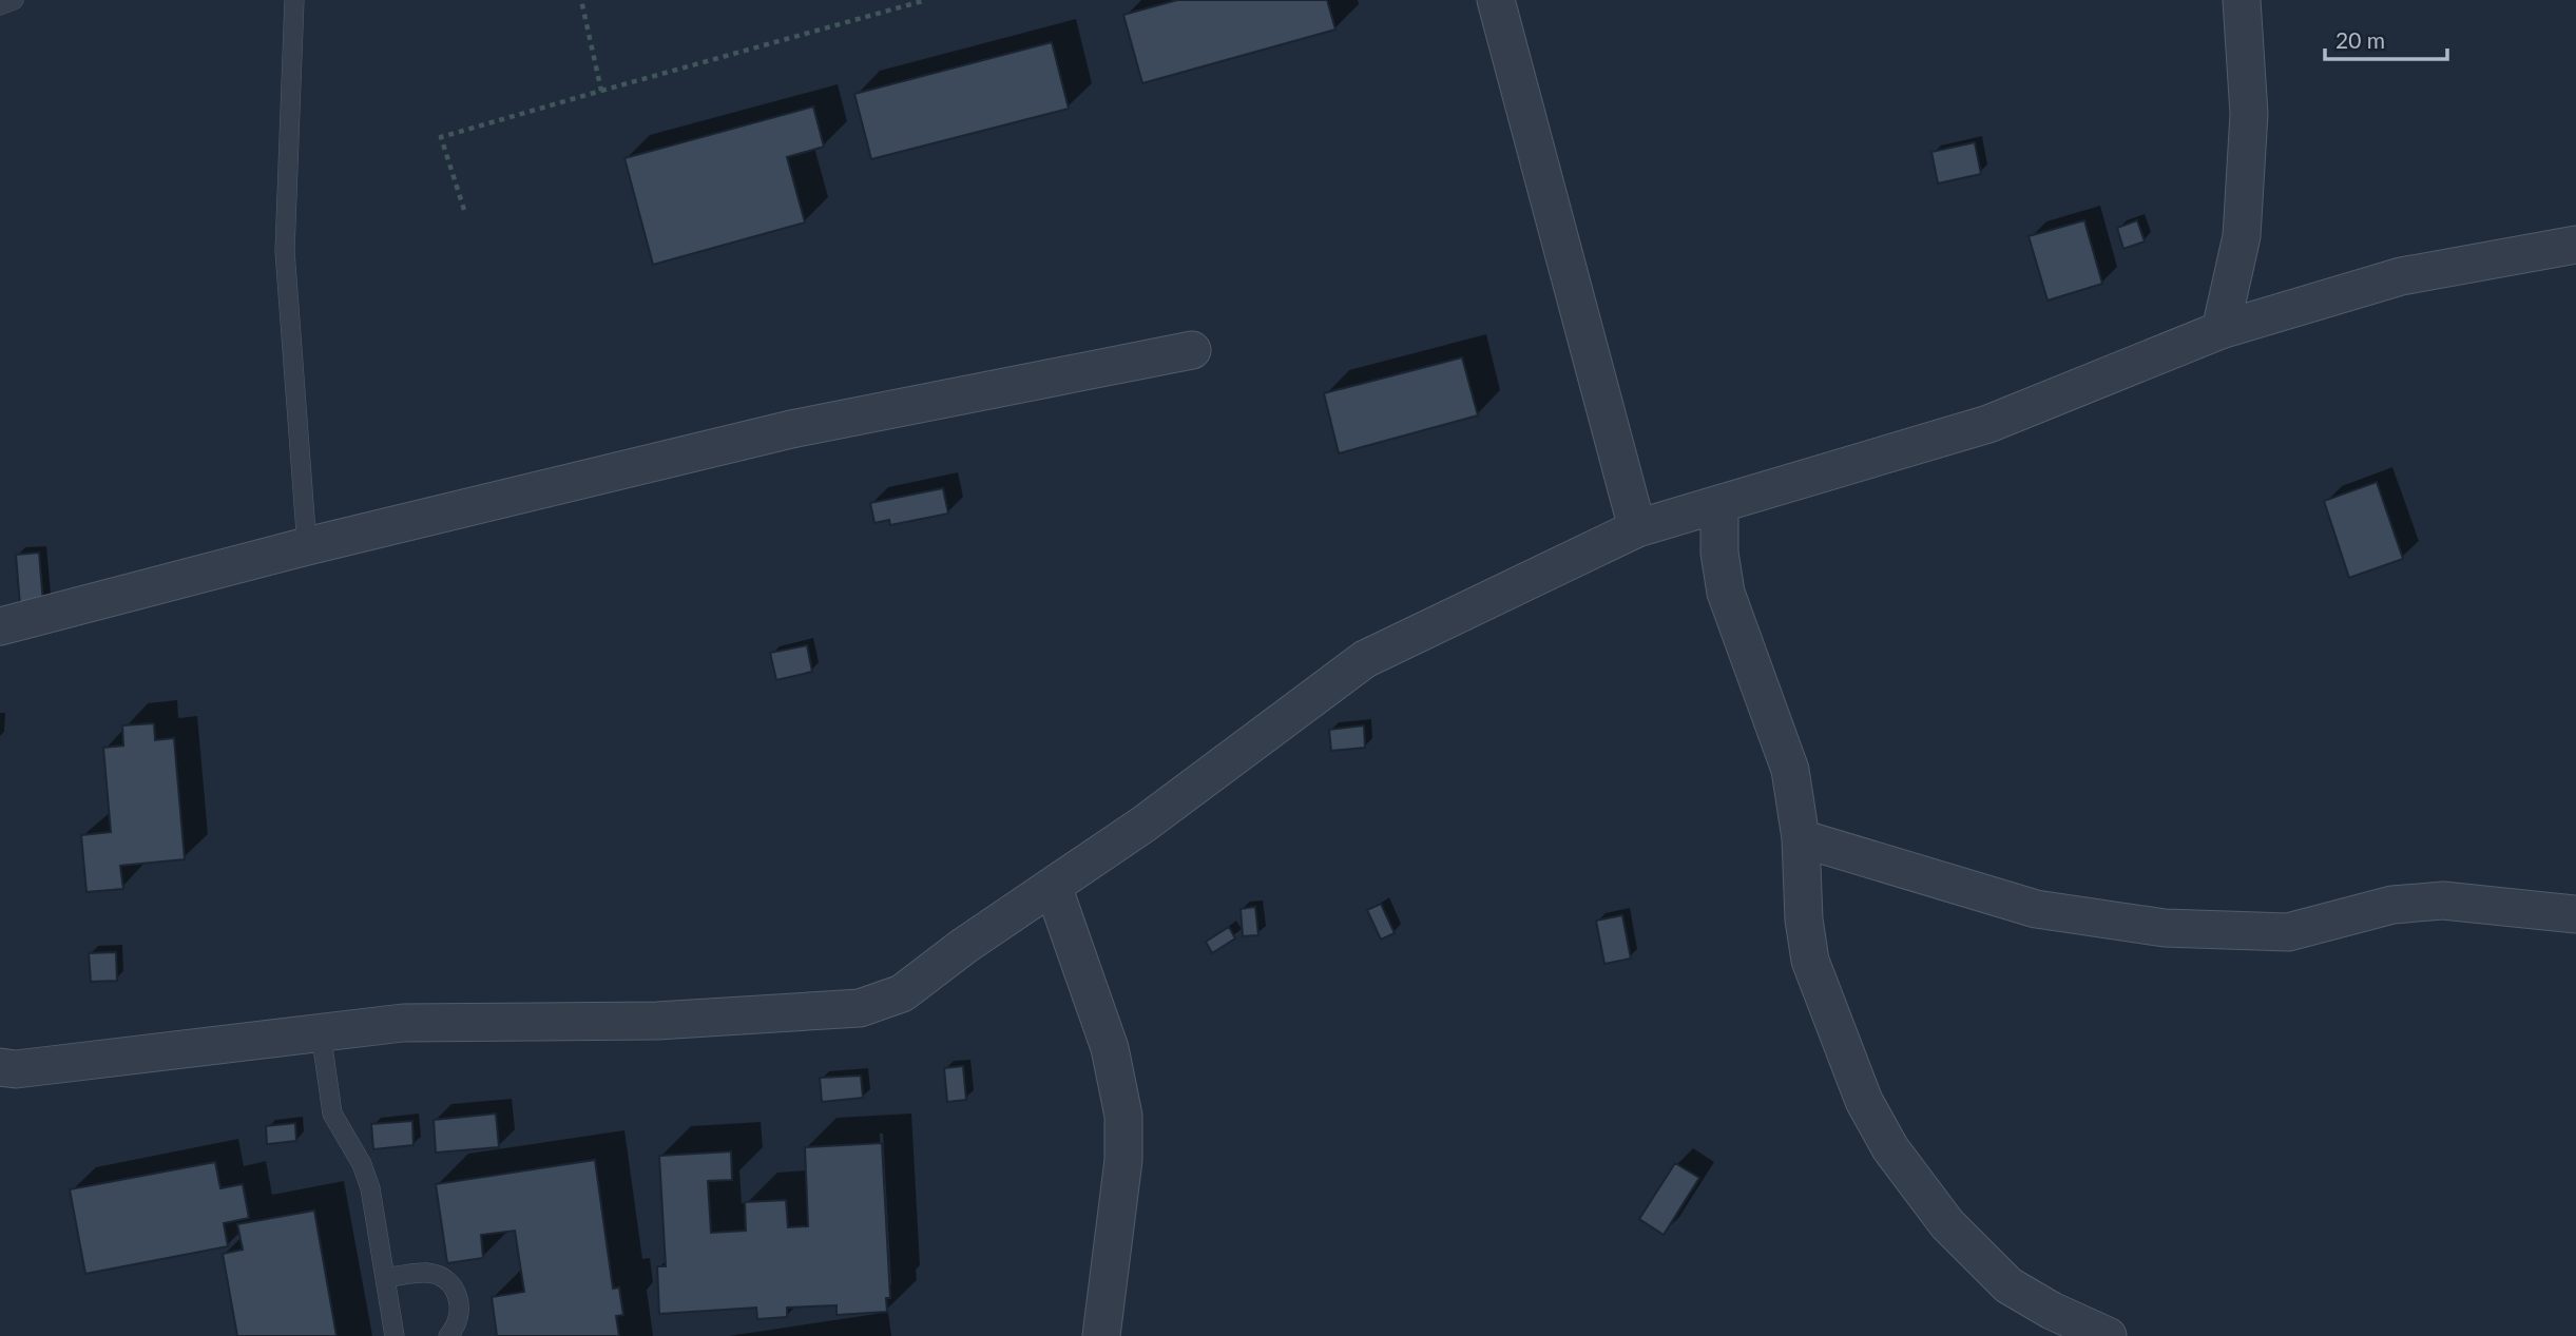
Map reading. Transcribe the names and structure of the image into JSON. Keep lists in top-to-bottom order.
{
  "scale_bar": "20 m"
}
